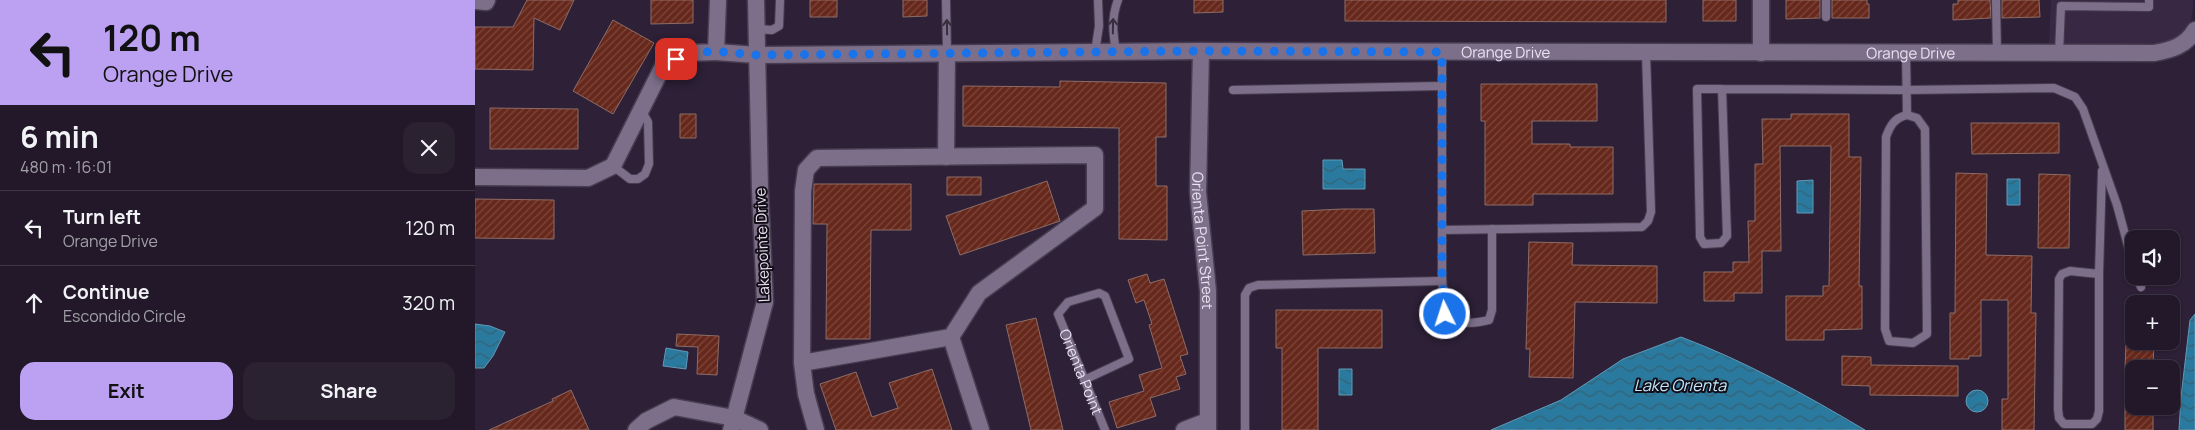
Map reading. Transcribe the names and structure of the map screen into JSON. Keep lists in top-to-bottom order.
{
  "streets": {
    "street": ["Orange Drive", "Orienta Point Street", "Lakepointe Drive"],
    "lane": ["Orienta Point"]
  },
  "crossings": [
    ["Orange Drive", "Orienta Point Street"],
    ["Orange Drive", "Lakepointe Drive"]
  ],
  "water": ["Lake Orienta"],
  "page": {
    "turn": ["120 m", "Orange Drive"],
    "heading": ["6 min", "480 m · 16:01"],
    "list": [
      {
        "name": "Turn left",
        "note": "Orange Drive",
        "value": "120 m"
      },
      {
        "name": "Continue",
        "note": "Escondido Circle",
        "value": "320 m"
      }
    ],
    "map_buttons": ["+", "−"],
    "buttons": ["Exit", "Share"]
  }
}
